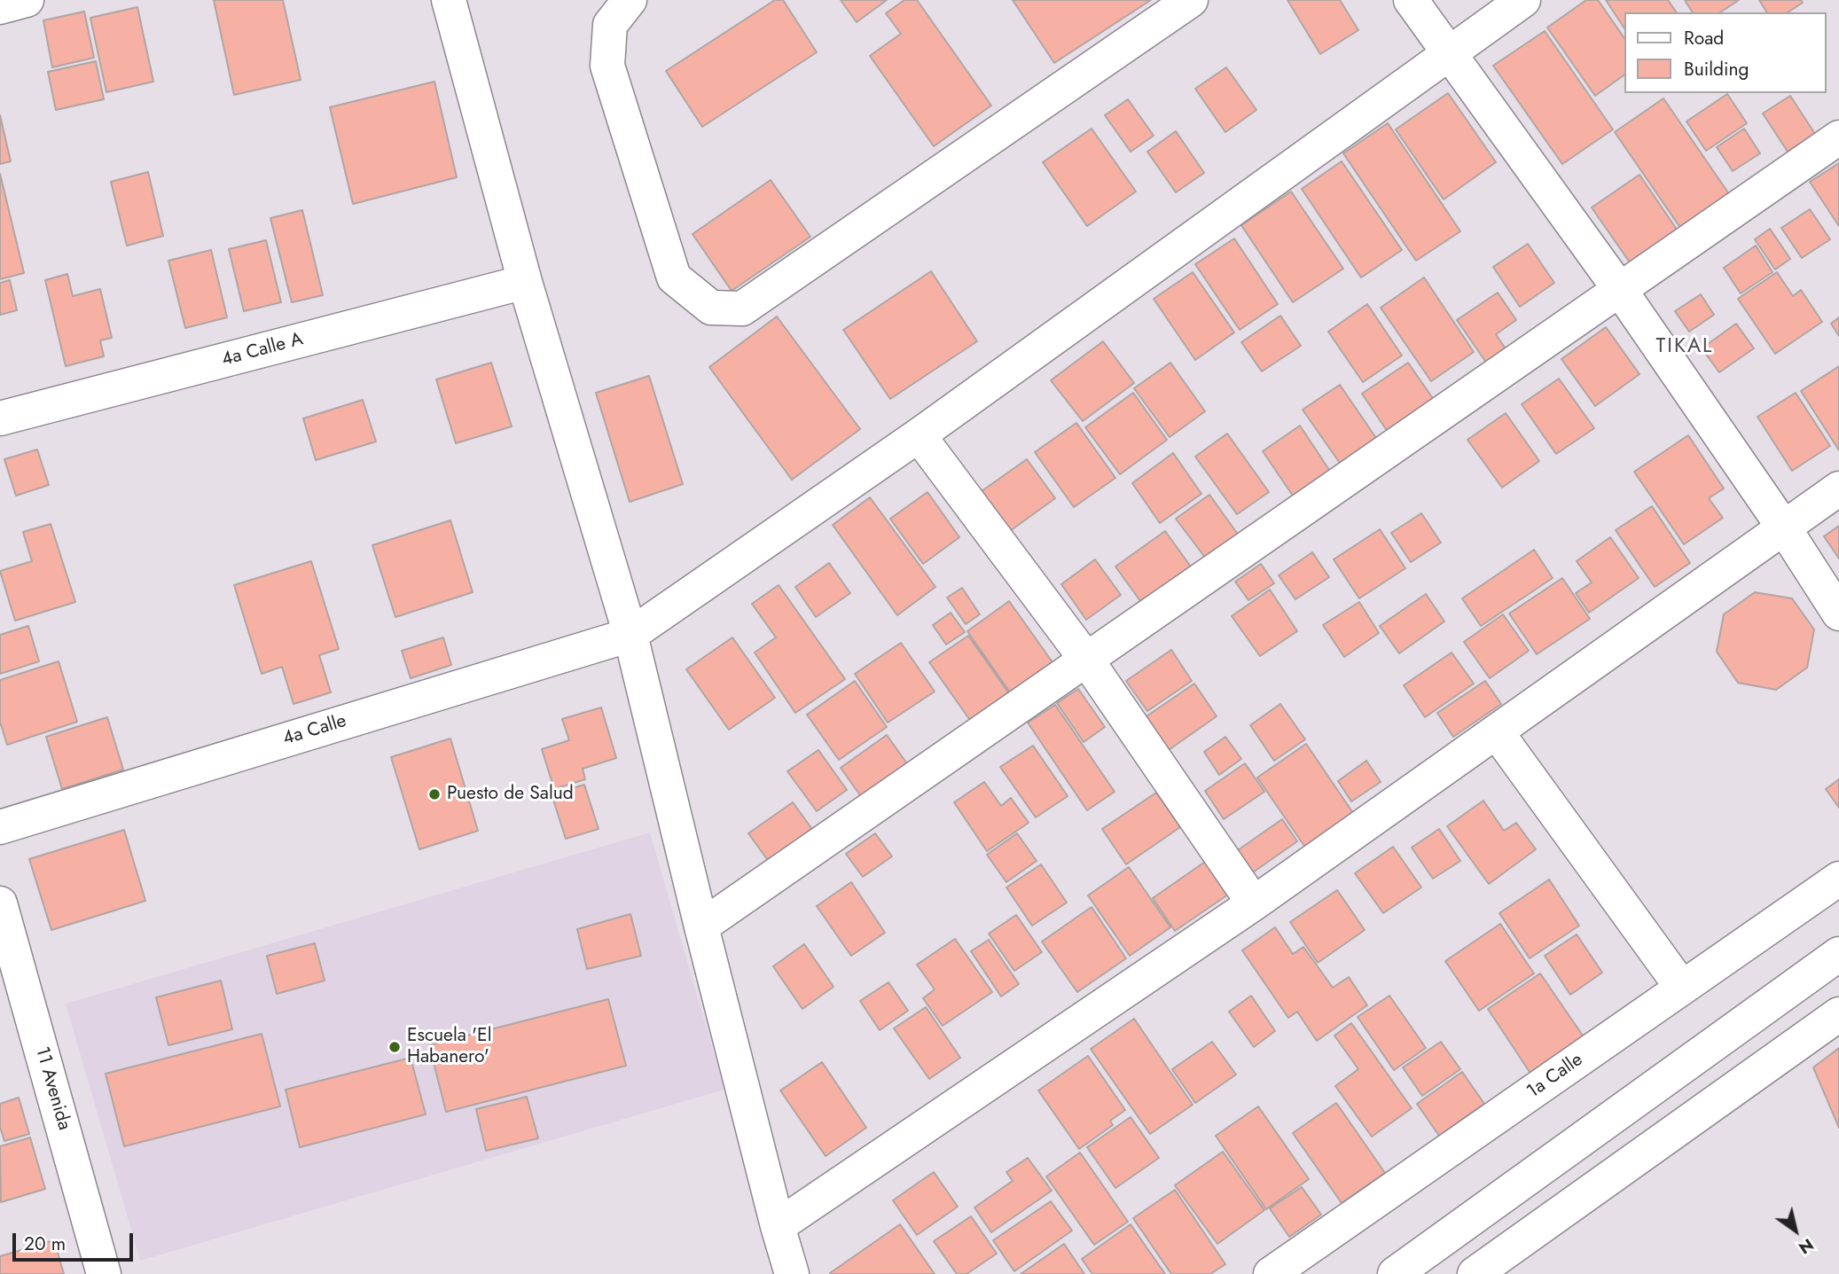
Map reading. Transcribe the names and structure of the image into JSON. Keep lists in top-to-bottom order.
{
  "streets": {
    "street": [
      "4a Calle A",
      "4a Calle",
      "1a Calle",
      "11 Avenida"
    ]
  },
  "districts": ["TIKAL"],
  "places": ["Puesto de Salud", "Escuela 'El Habanero'"],
  "legend": ["Road", "Building"],
  "scale_bar": "20 m",
  "north": "bottom right"
}
